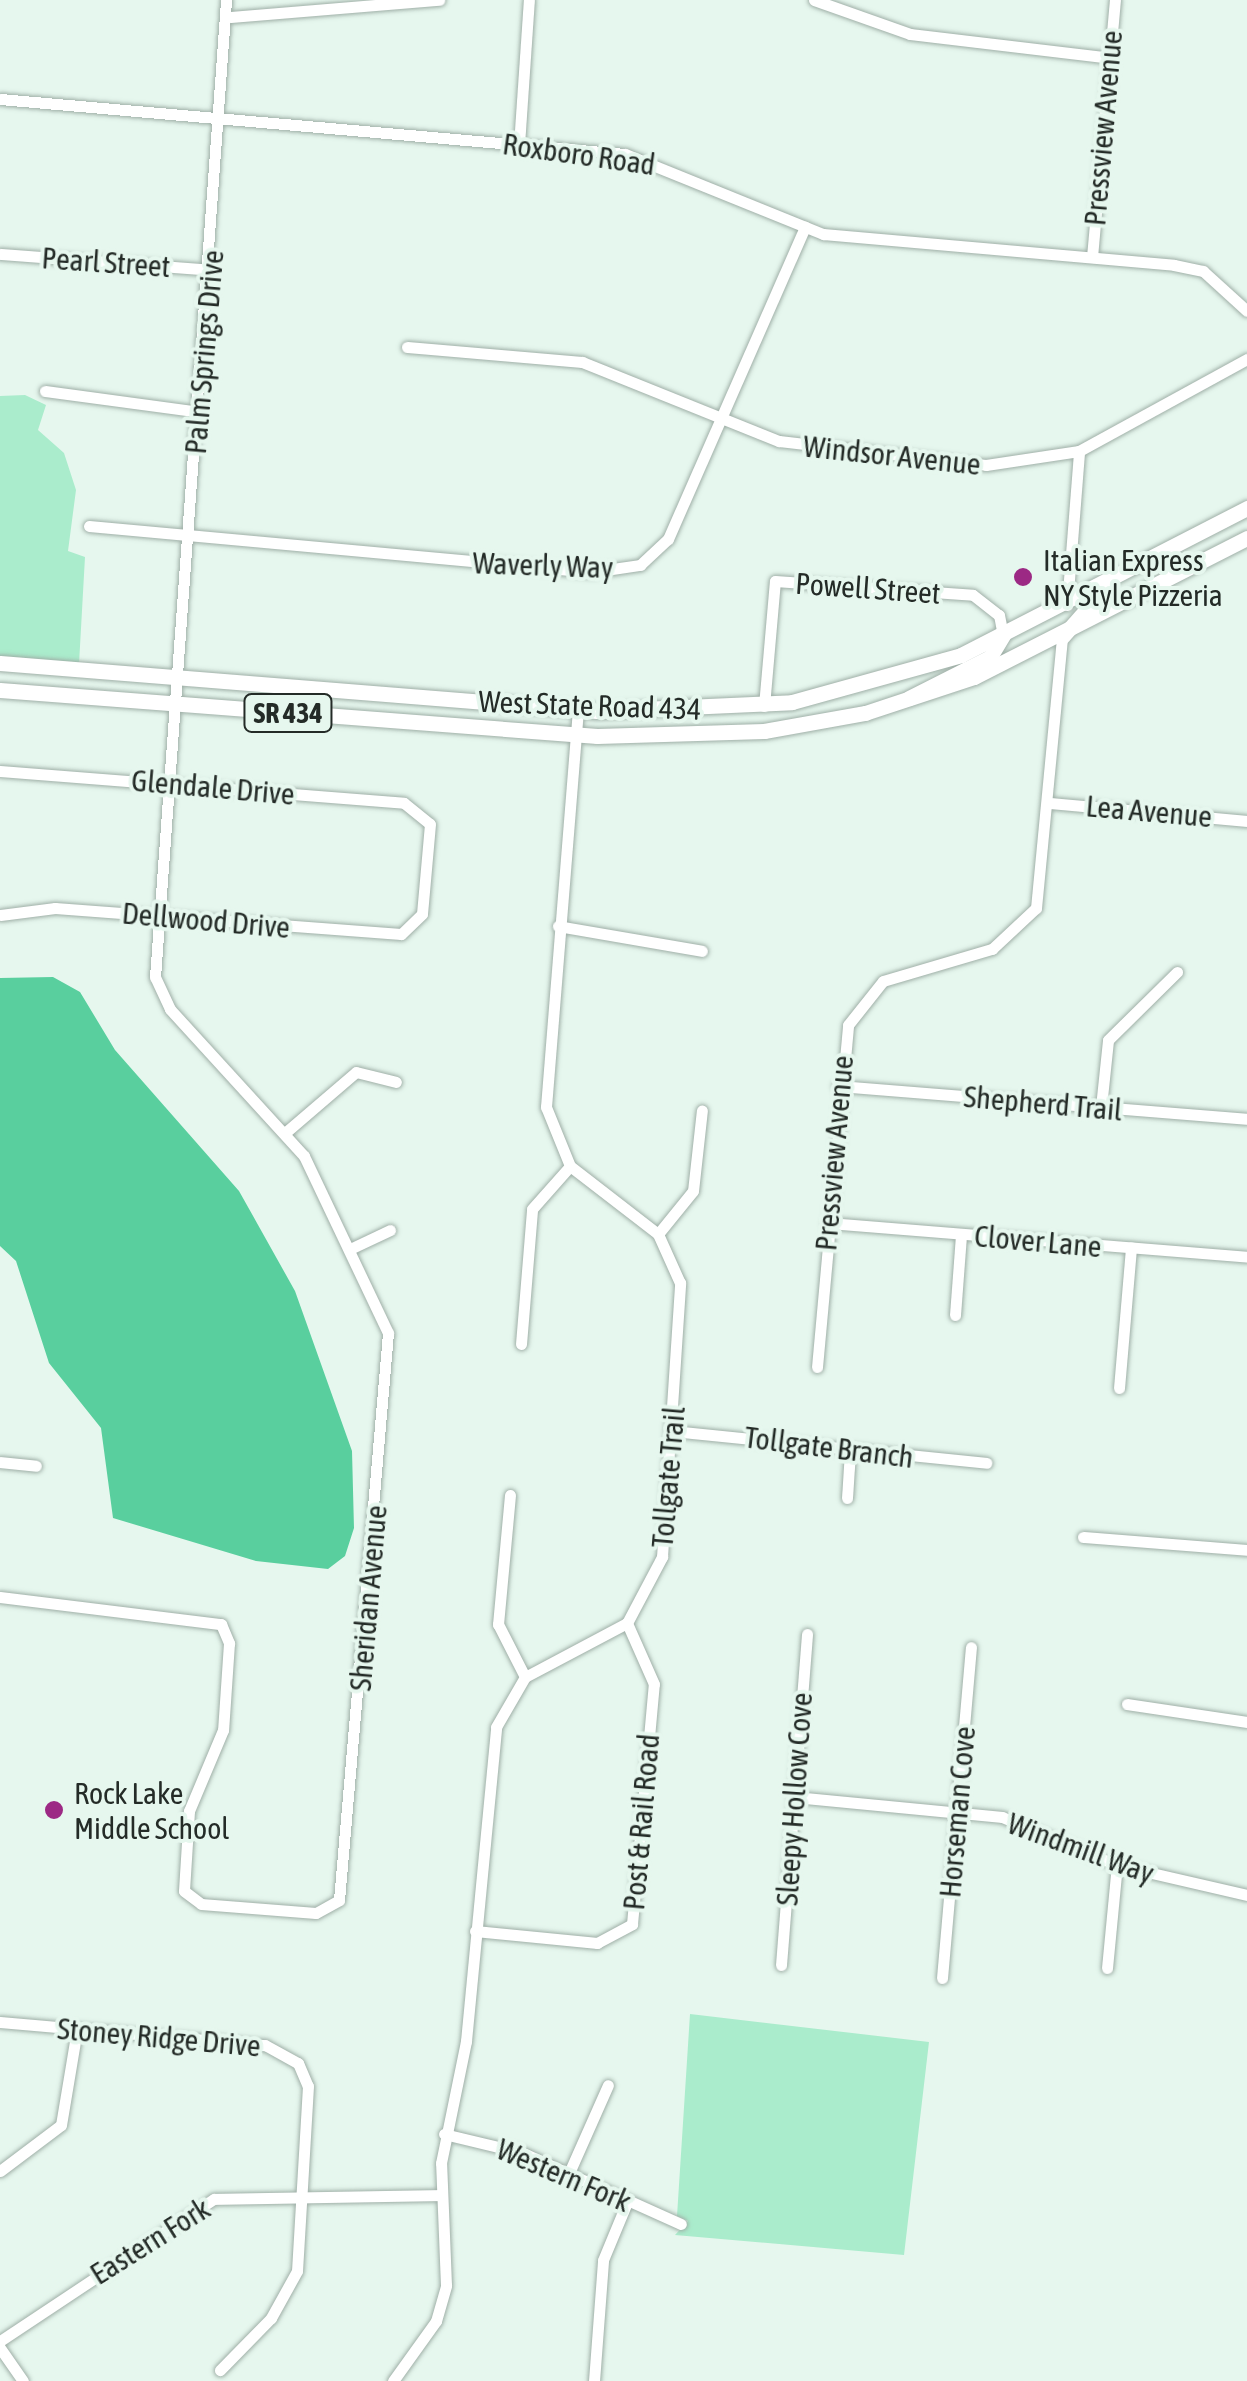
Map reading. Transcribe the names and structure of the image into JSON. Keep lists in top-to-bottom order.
{
  "streets": {
    "main road": ["West State Road 434", "SR 434"],
    "street": [
      "Pressview Avenue",
      "Roxboro Road",
      "Pearl Street",
      "Palm Springs Drive",
      "Windsor Avenue",
      "Waverly Way",
      "Powell Street",
      "Glendale Drive",
      "Lea Avenue",
      "Dellwood Drive",
      "Shepherd Trail",
      "Clover Lane",
      "Tollgate Branch",
      "Tollgate Trail",
      "Sheridan Avenue",
      "Sleepy Hollow Cove",
      "Horseman Cove",
      "Post & Rail Road",
      "Windmill Way",
      "Stoney Ridge Drive",
      "Western Fork",
      "Eastern Fork"
    ]
  },
  "crossings": [
    ["Pressview Avenue", "Roxboro Road"],
    ["Pressview Avenue", "SR 434"],
    ["Pressview Avenue", "Lea Avenue"],
    ["Pressview Avenue", "Shepherd Trail"],
    ["Pressview Avenue", "Clover Lane"],
    ["Roxboro Road", "Palm Springs Drive"],
    ["Roxboro Road", "Waverly Way"],
    ["Pearl Street", "Palm Springs Drive"],
    ["Palm Springs Drive", "Waverly Way"],
    ["Palm Springs Drive", "West State Road 434"],
    ["Palm Springs Drive", "SR 434"],
    ["Palm Springs Drive", "Sheridan Avenue"],
    ["Windsor Avenue", "Waverly Way"],
    ["Powell Street", "West State Road 434"],
    ["West State Road 434", "SR 434"],
    ["SR 434", "Sheridan Avenue"],
    ["Glendale Drive", "Dellwood Drive"],
    ["Glendale Drive", "Sheridan Avenue"],
    ["Dellwood Drive", "Sheridan Avenue"],
    ["Tollgate Branch", "Tollgate Trail"],
    ["Tollgate Trail", "Post & Rail Road"],
    ["Sleepy Hollow Cove", "Windmill Way"],
    ["Horseman Cove", "Windmill Way"],
    ["Stoney Ridge Drive", "Eastern Fork"]
  ],
  "places": ["Italian Express NY Style Pizzeria", "Rock Lake Middle School"]
}
